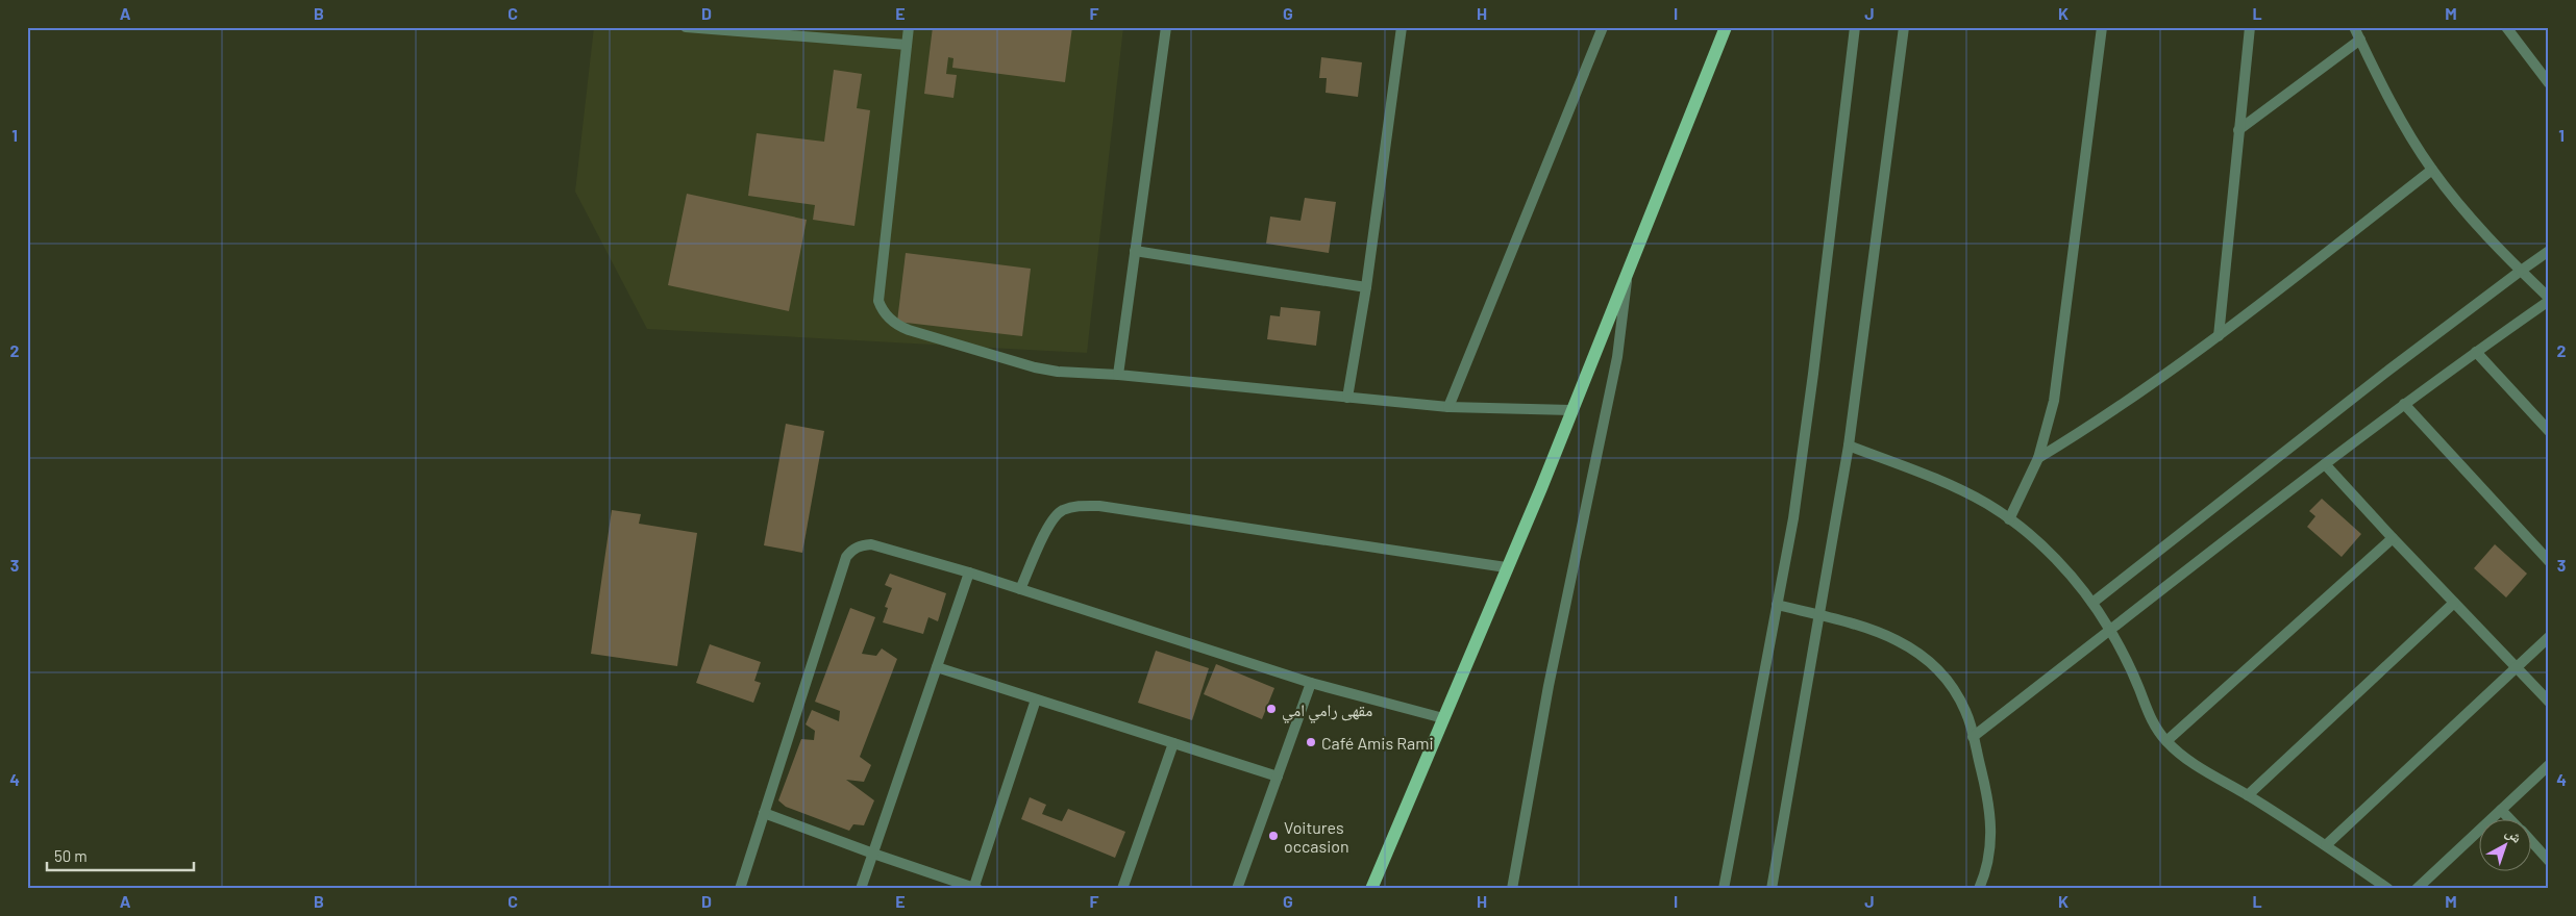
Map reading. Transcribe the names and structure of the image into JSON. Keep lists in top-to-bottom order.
{
  "places": ["مقهى رامي امي", "Café Amis Rami", "Voitures occasion"],
  "scale_bar": "50 m",
  "north": "top right",
  "grid": {
    "columns": [
      "A",
      "B",
      "C",
      "D",
      "E",
      "F",
      "G",
      "H",
      "I",
      "J",
      "K",
      "L",
      "M"
    ],
    "rows": [
      "1",
      "2",
      "3",
      "4"
    ]
  }
}
